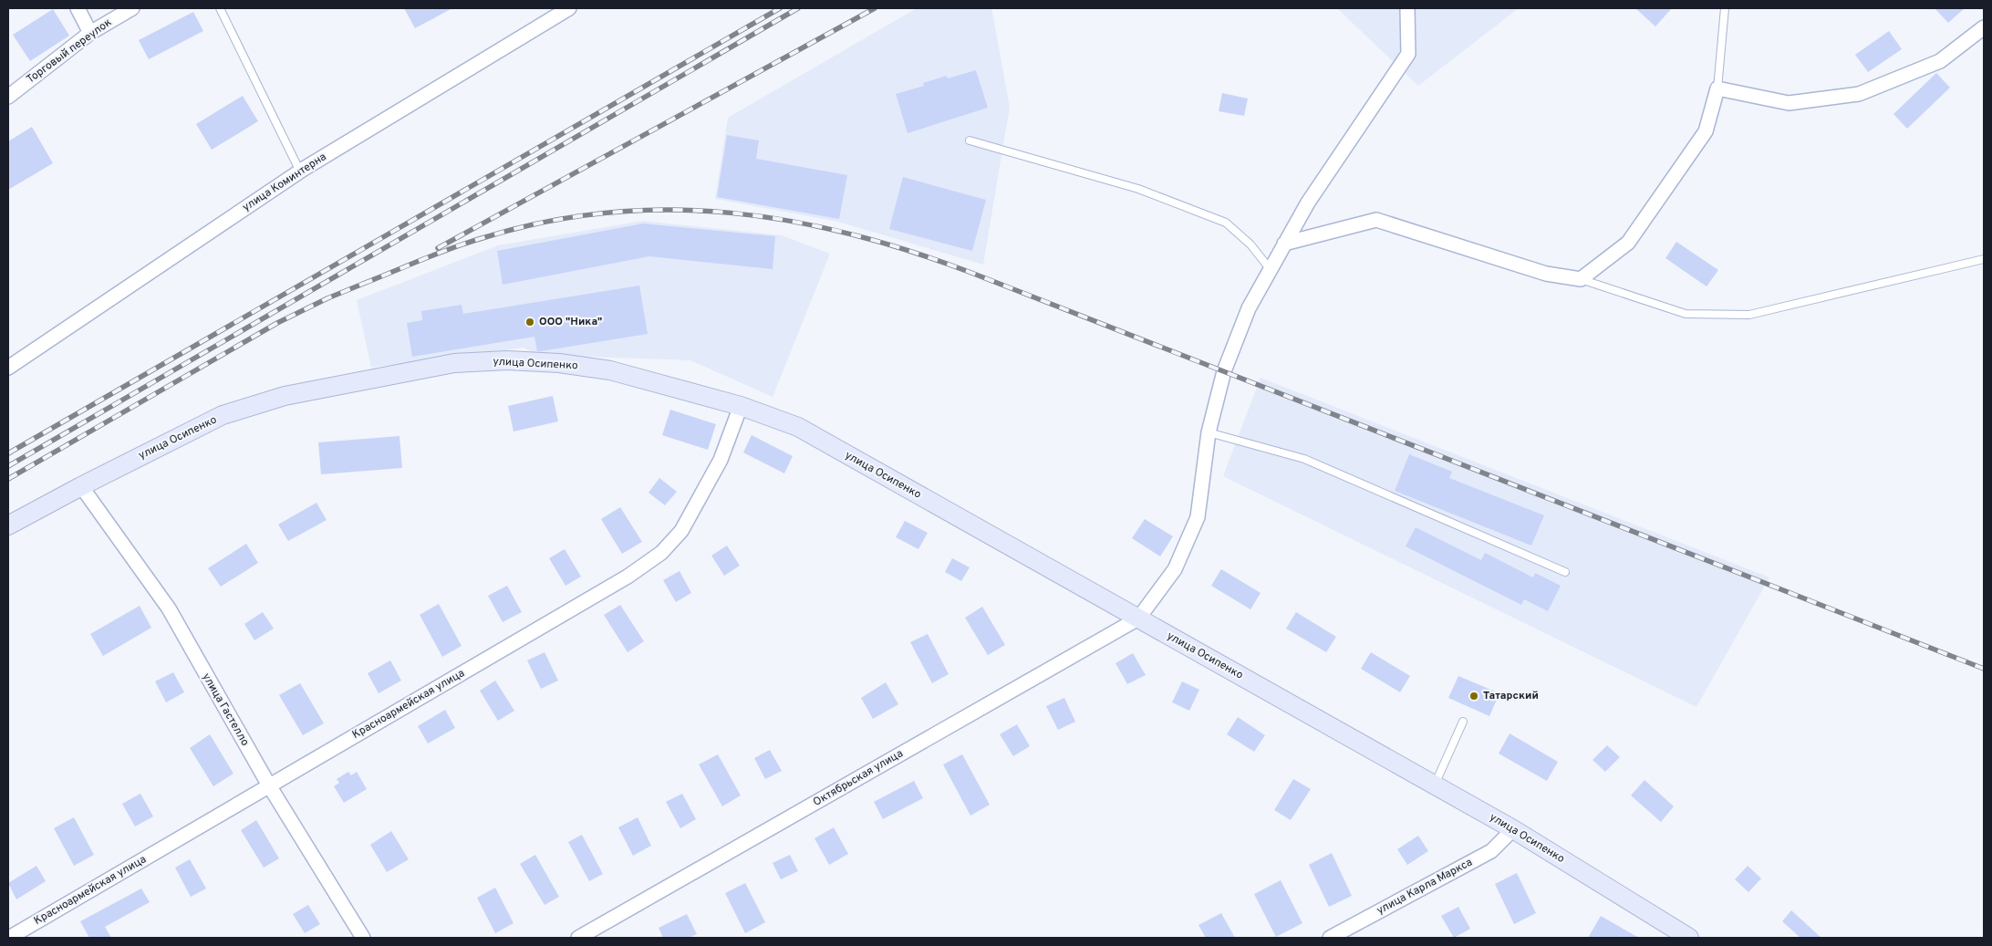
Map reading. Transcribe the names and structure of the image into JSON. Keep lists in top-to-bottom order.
{
  "streets": {
    "street": [
      "Торговый переулок",
      "улица Коминтерна",
      "улица Осипенко",
      "Красноармейская улица",
      "улица Гастелло",
      "Октябрьская улица",
      "улица Карла Маркса"
    ]
  },
  "crossings": [
    ["улица Осипенко", "Красноармейская улица"],
    ["улица Осипенко", "улица Гастелло"],
    ["улица Осипенко", "Октябрьская улица"],
    ["улица Осипенко", "улица Карла Маркса"],
    ["Красноармейская улица", "улица Гастелло"]
  ],
  "places": ["ООО \"Ника\"", "Татарский"]
}
